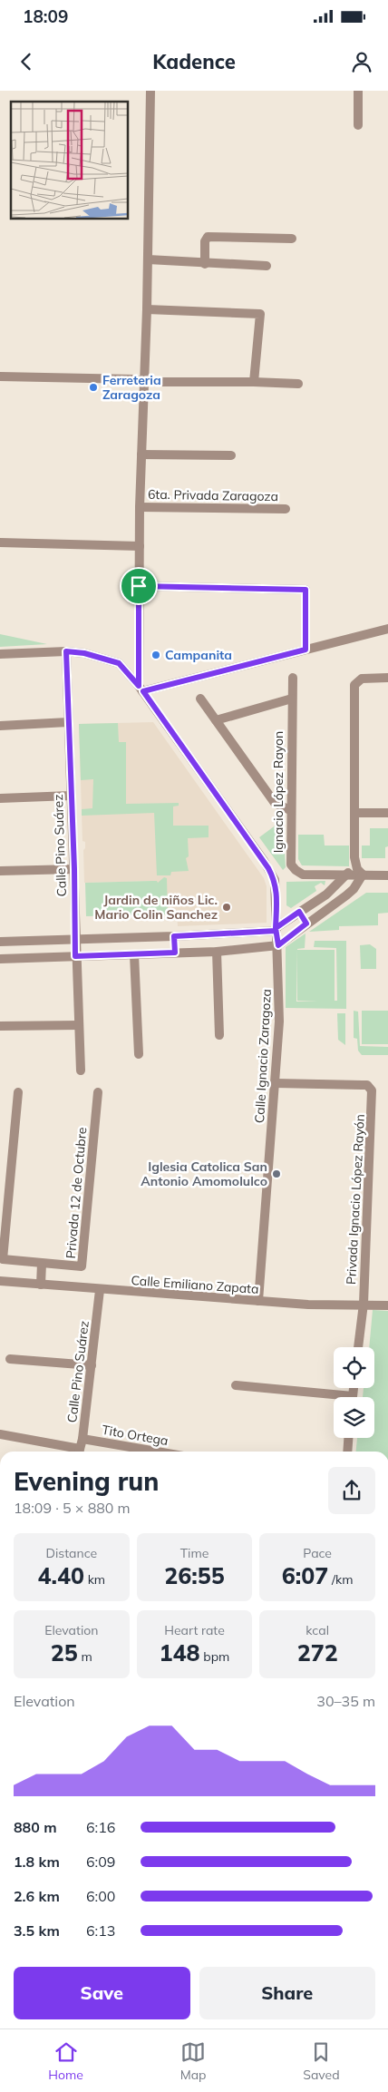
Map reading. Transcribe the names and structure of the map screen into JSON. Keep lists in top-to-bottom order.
{
  "streets": {
    "street": [
      "6ta. Privada Zaragoza",
      "Ignacio López Rayon",
      "Calle Pino Suárez",
      "Calle Ignacio Zaragoza",
      "Privada 12 de Octubre",
      "Privada Ignacio López Rayón",
      "Calle Emiliano Zapata",
      "Tito Ortega"
    ]
  },
  "crossings": [
    ["Calle Pino Suárez", "Calle Ignacio Zaragoza"],
    ["Calle Pino Suárez", "Calle Emiliano Zapata"],
    ["Calle Pino Suárez", "Tito Ortega"],
    ["Calle Ignacio Zaragoza", "Privada Ignacio López Rayón"],
    ["Calle Ignacio Zaragoza", "Calle Emiliano Zapata"],
    ["Privada Ignacio López Rayón", "Calle Emiliano Zapata"]
  ],
  "places": [
    "Ferreteria Zaragoza",
    "Campanita",
    "Jardin de niños Lic. Mario Colin Sanchez",
    "Iglesia Catolica San Antonio Amomolulco"
  ],
  "page": {
    "status": "18:09",
    "header": "Kadence",
    "heading": ["Evening run", "18:09 · 5 × 880 m"],
    "stats": [
      ["Distance", "4.40 km"],
      ["Time", "26:55"],
      ["Pace", "6:07 /km"],
      ["Elevation", "25 m"],
      ["Heart rate", "148 bpm"],
      ["kcal", "272"]
    ],
    "chart": ["Elevation", "30–35 m"],
    "list": [
      {
        "name": "880 m",
        "note": "6:16"
      },
      {
        "name": "1.8 km",
        "note": "6:09"
      },
      {
        "name": "2.6 km",
        "note": "6:00"
      },
      {
        "name": "3.5 km",
        "note": "6:13"
      }
    ],
    "buttons": ["Save", "Share"],
    "tabs": ["Home", "Map", "Saved"]
  }
}
